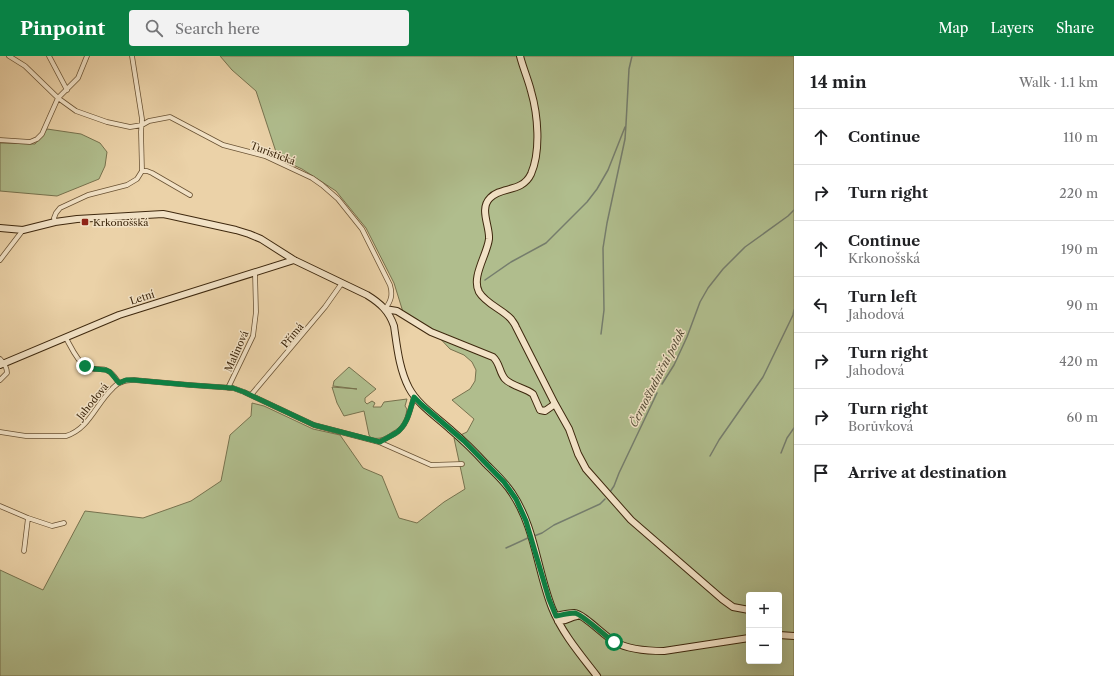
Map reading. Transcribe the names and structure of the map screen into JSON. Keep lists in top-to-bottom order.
{
  "streets": {
    "street": [
      "Turistická",
      "Letní",
      "Přímá",
      "Malinová",
      "Jahodová"
    ]
  },
  "crossings": [
    ["Letní", "Malinová"],
    ["Přímá", "Jahodová"],
    ["Malinová", "Jahodová"]
  ],
  "water": ["Černostudniční potok"],
  "places": {
    "transit": ["Krkonošská"]
  },
  "page": {
    "header": "Pinpoint",
    "search": "Search here",
    "nav": ["Map", "Layers", "Share"],
    "heading": ["14 min", "Walk · 1.1 km"],
    "list": [
      ["Continue", "110 m"],
      ["Turn right", "220 m"],
      ["Continue", "Krkonošská", "190 m"],
      ["Turn left", "Jahodová", "90 m"],
      ["Turn right", "Jahodová", "420 m"],
      ["Turn right", "Borůvková", "60 m"],
      "Arrive at destination"
    ],
    "map_buttons": ["+", "−"]
  }
}
